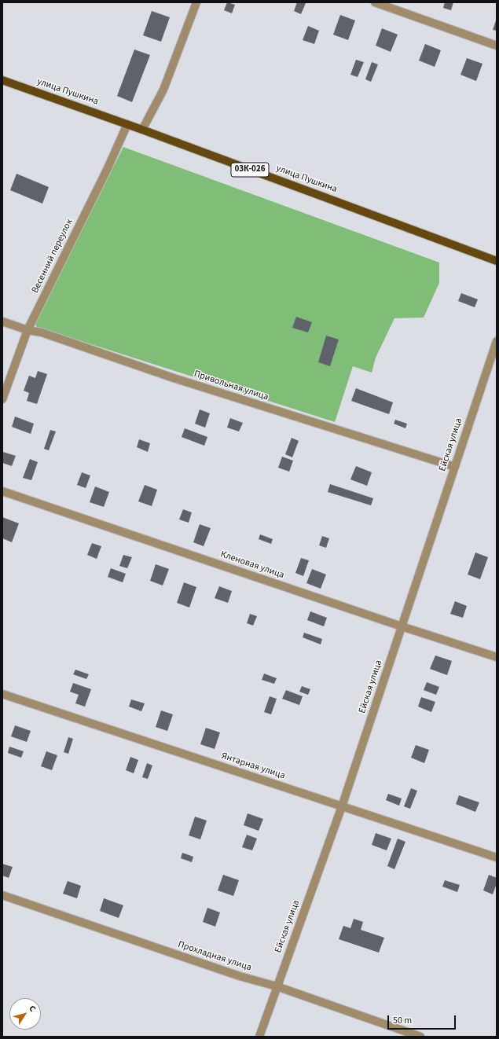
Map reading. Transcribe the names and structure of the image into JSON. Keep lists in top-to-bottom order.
{
  "streets": {
    "main road": ["улица Пушкина", "03К-026"],
    "street": [
      "Весенний переулок",
      "Привольная улица",
      "Ейская улица",
      "Кленовая улица",
      "Янтарная улица",
      "Прохладная улица"
    ]
  },
  "crossings": [
    ["улица Пушкина", "Весенний переулок"],
    ["Весенний переулок", "Привольная улица"],
    ["Привольная улица", "Ейская улица"],
    ["Ейская улица", "Кленовая улица"],
    ["Ейская улица", "Янтарная улица"],
    ["Ейская улица", "Прохладная улица"]
  ],
  "scale_bar": "50 m",
  "north": "top right"
}
